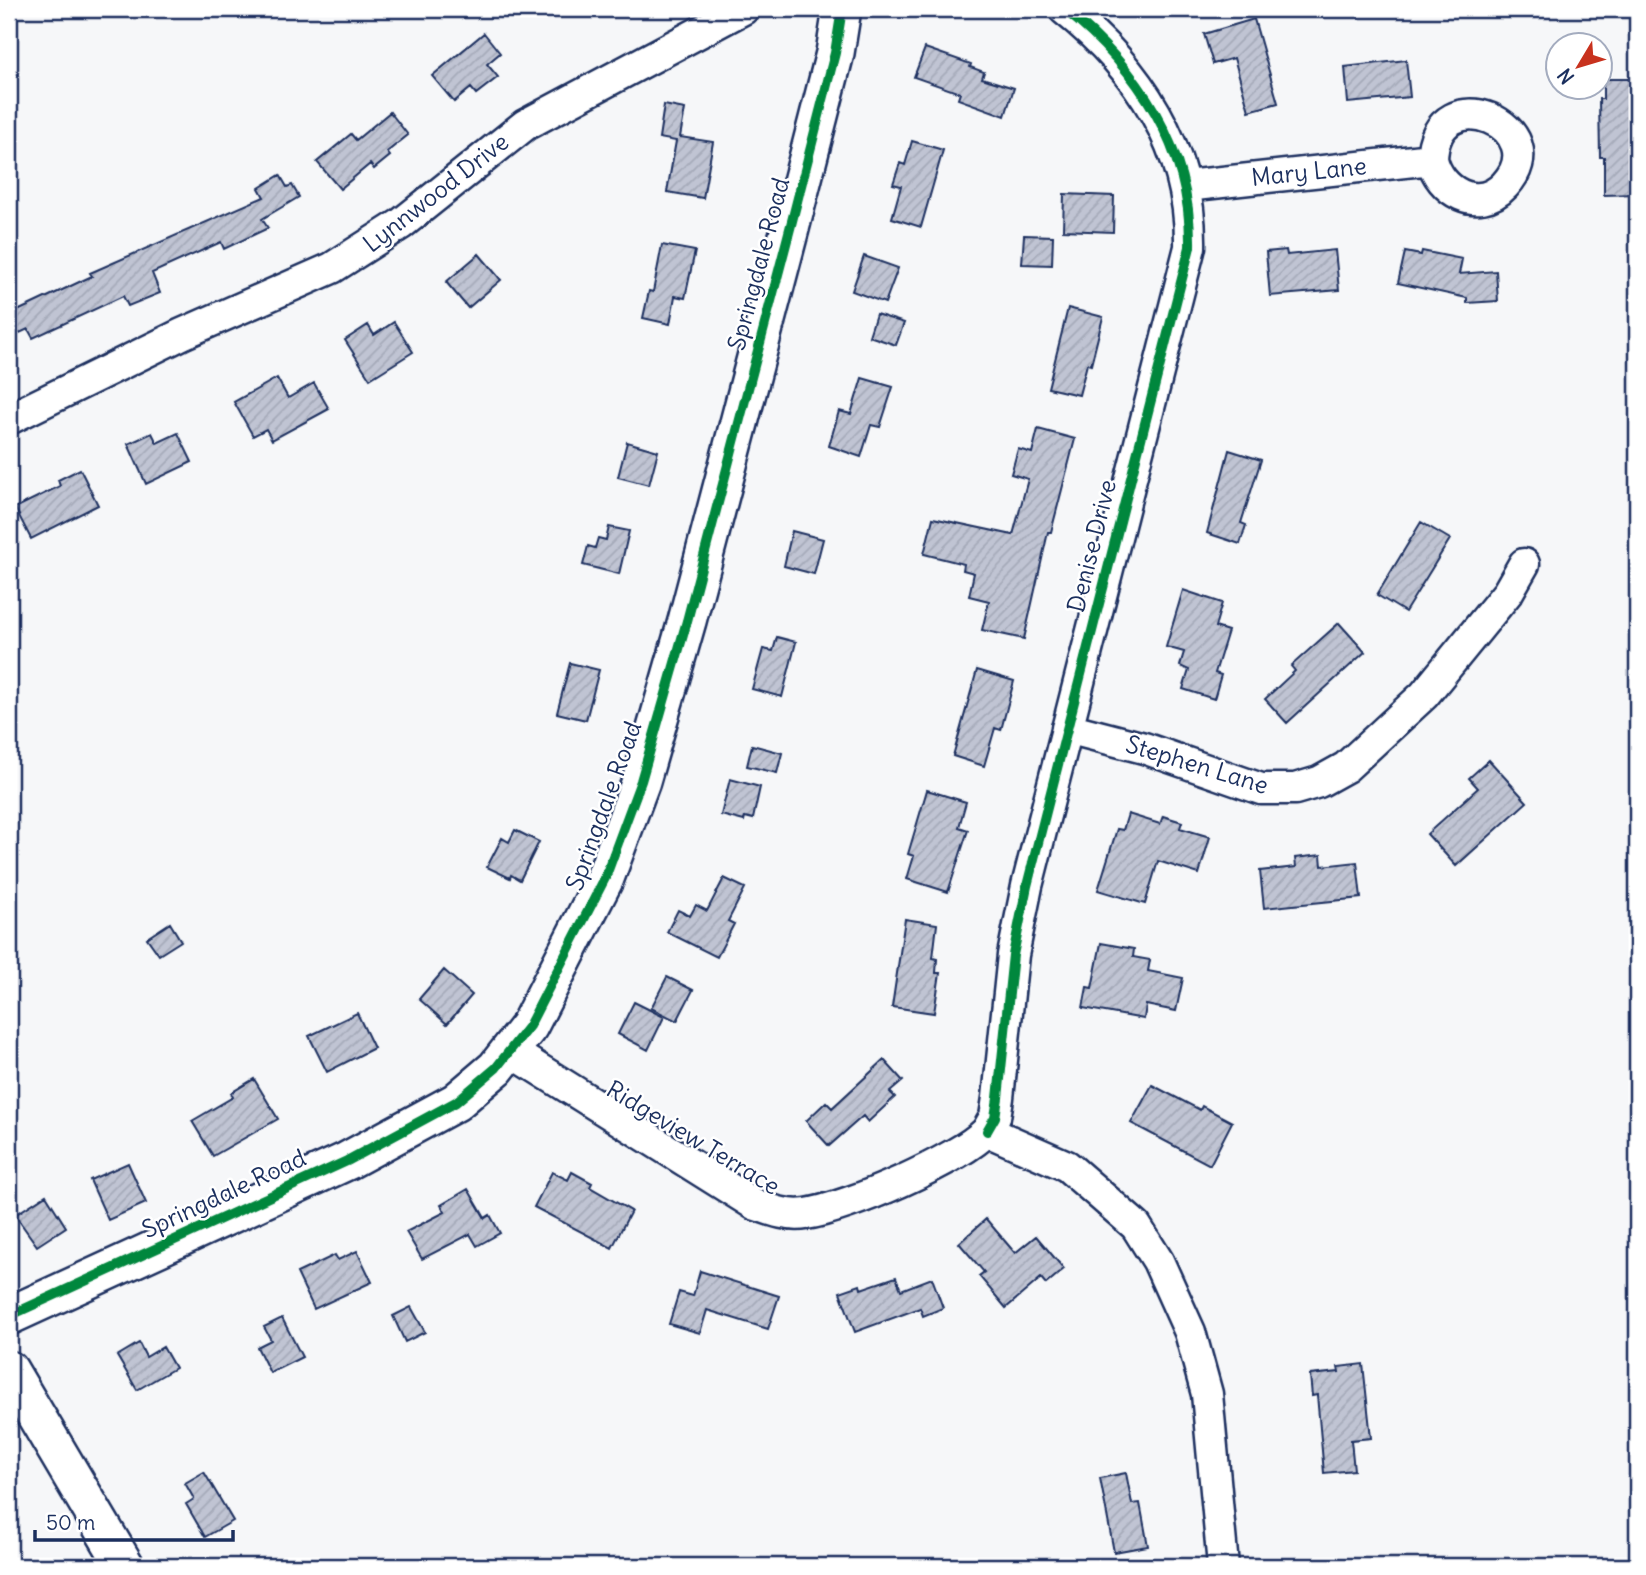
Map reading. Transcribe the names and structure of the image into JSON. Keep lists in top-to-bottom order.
{
  "streets": {
    "street": [
      "Mary Lane",
      "Lynnwood Drive",
      "Springdale Road",
      "Denise Drive",
      "Stephen Lane",
      "Ridgeview Terrace"
    ]
  },
  "crossings": [
    ["Mary Lane", "Denise Drive"],
    ["Springdale Road", "Ridgeview Terrace"],
    ["Denise Drive", "Stephen Lane"],
    ["Denise Drive", "Ridgeview Terrace"]
  ],
  "scale_bar": "50 m",
  "north": "bottom left"
}
